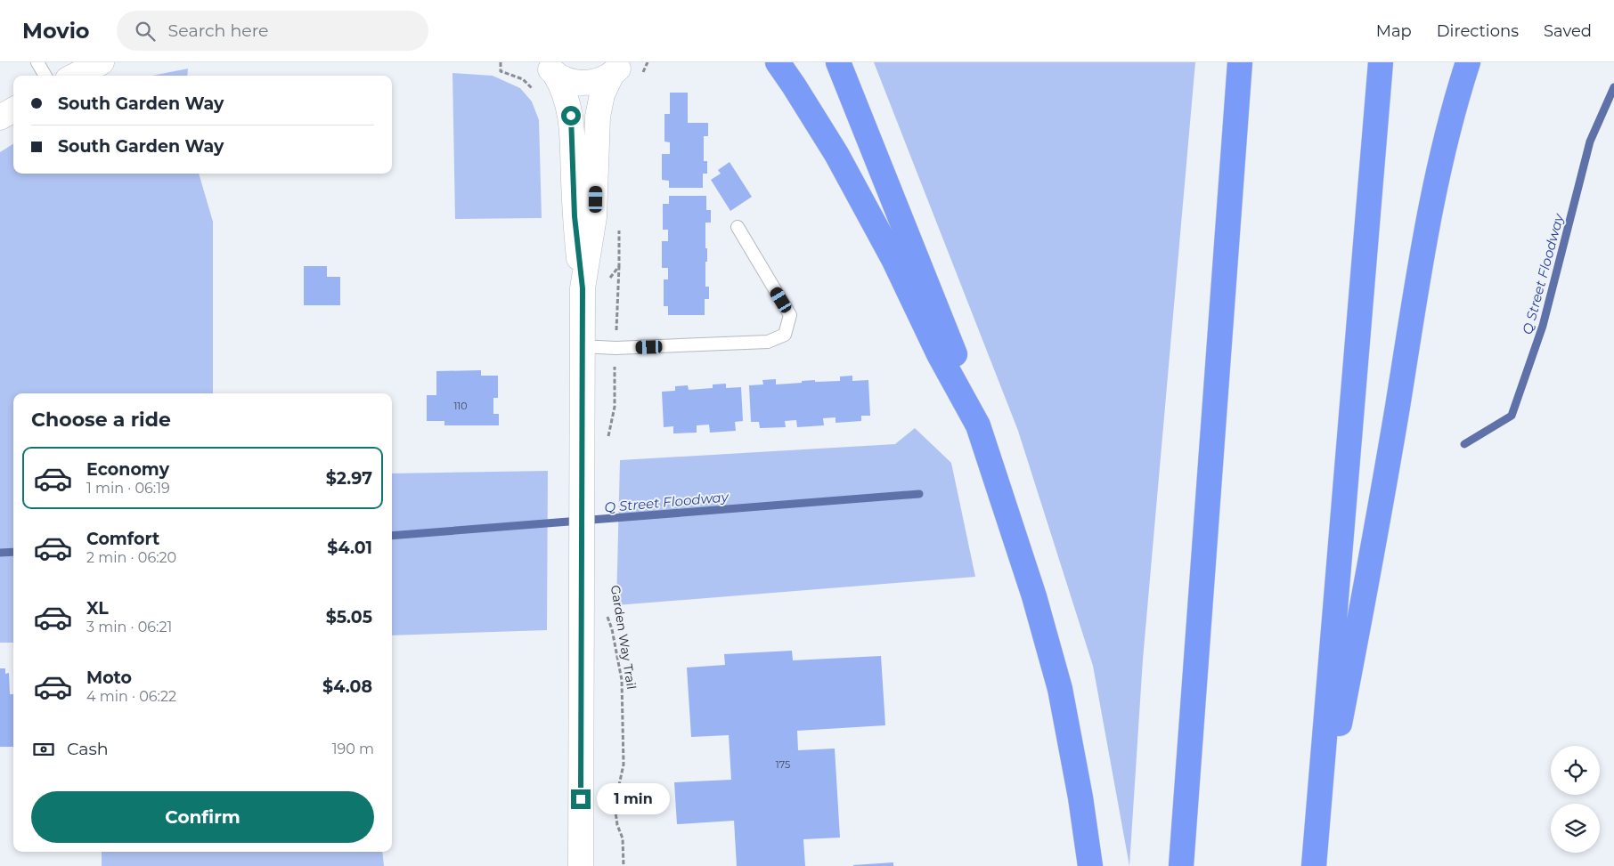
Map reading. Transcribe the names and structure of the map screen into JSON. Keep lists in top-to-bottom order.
{
  "streets": {
    "path": ["Garden Way Trail"]
  },
  "water": ["Q Street Floodway"],
  "house_numbers": ["110", "175"],
  "page": {
    "header": "Movio",
    "search": "Search here",
    "nav": ["Map", "Directions", "Saved"],
    "banner": ["South Garden Way", "South Garden Way"],
    "heading": "Choose a ride",
    "list": [
      {
        "name": "Economy",
        "note": "1 min · 06:19",
        "value": "$2.97"
      },
      {
        "name": "Comfort",
        "note": "2 min · 06:20",
        "value": "$4.01"
      },
      {
        "name": "XL",
        "note": "3 min · 06:21",
        "value": "$5.05"
      },
      {
        "name": "Moto",
        "note": "4 min · 06:22",
        "value": "$4.08"
      }
    ],
    "pay": ["Cash", "190 m"],
    "buttons": "Confirm",
    "bubble": "1 min"
  }
}
